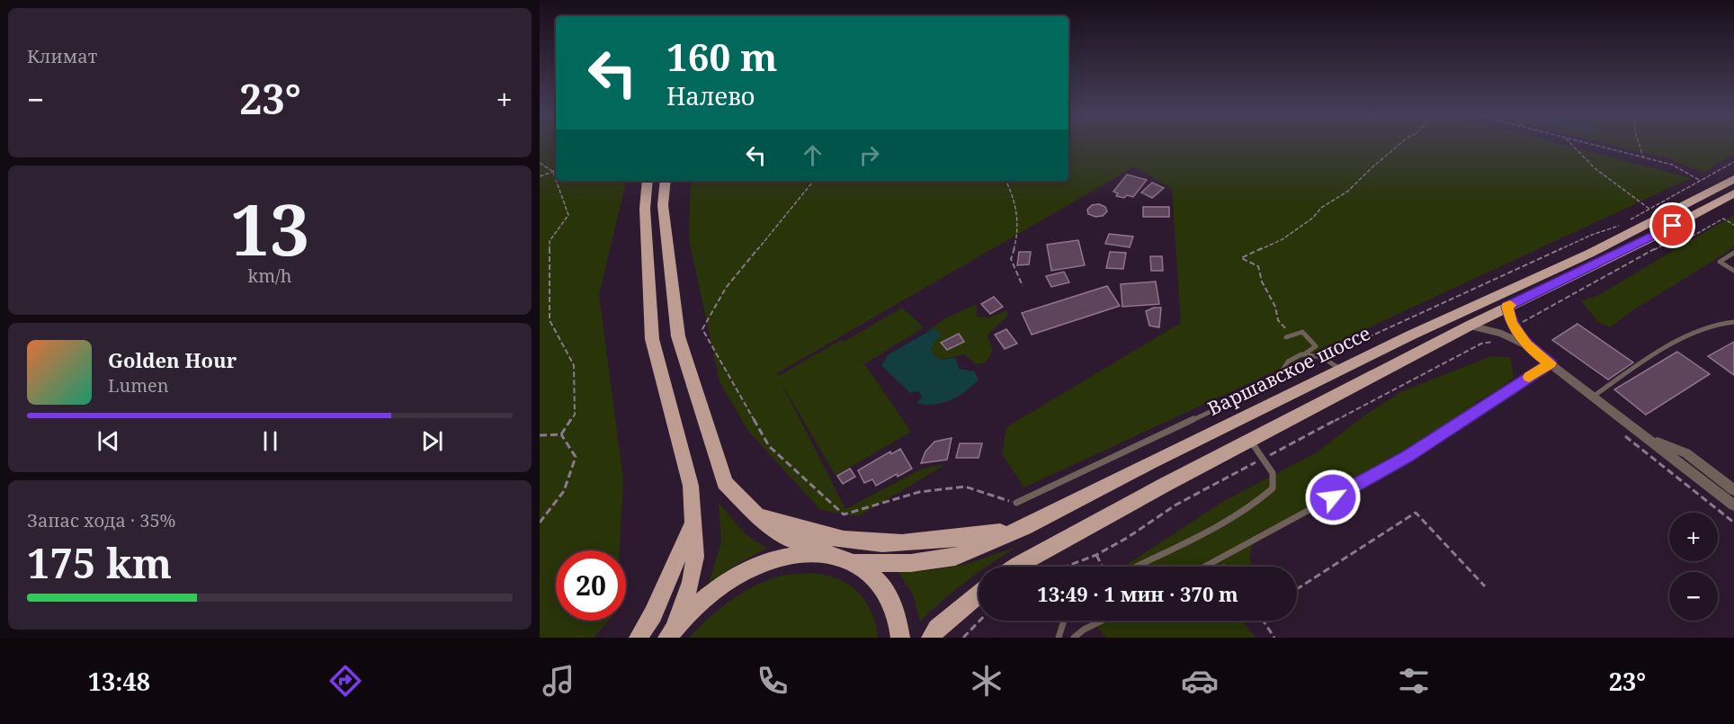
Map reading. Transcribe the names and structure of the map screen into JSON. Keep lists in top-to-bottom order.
{
  "streets": {
    "main road": ["Варшавское шоссе"]
  },
  "page": {
    "tile": [
      "Климат",
      ["13", "km/h"],
      ["Запас хода · 35%", "175 km"]
    ],
    "turn": ["160 m", "Налево"],
    "heat": ["−", "23°", "+"],
    "song": ["Golden Hour", "Lumen"],
    "map_buttons": ["+", "−"],
    "limit": "20",
    "trip": "13:49 · 1 мин · 370 m",
    "tabs": ["13:48", "23°"]
  }
}
